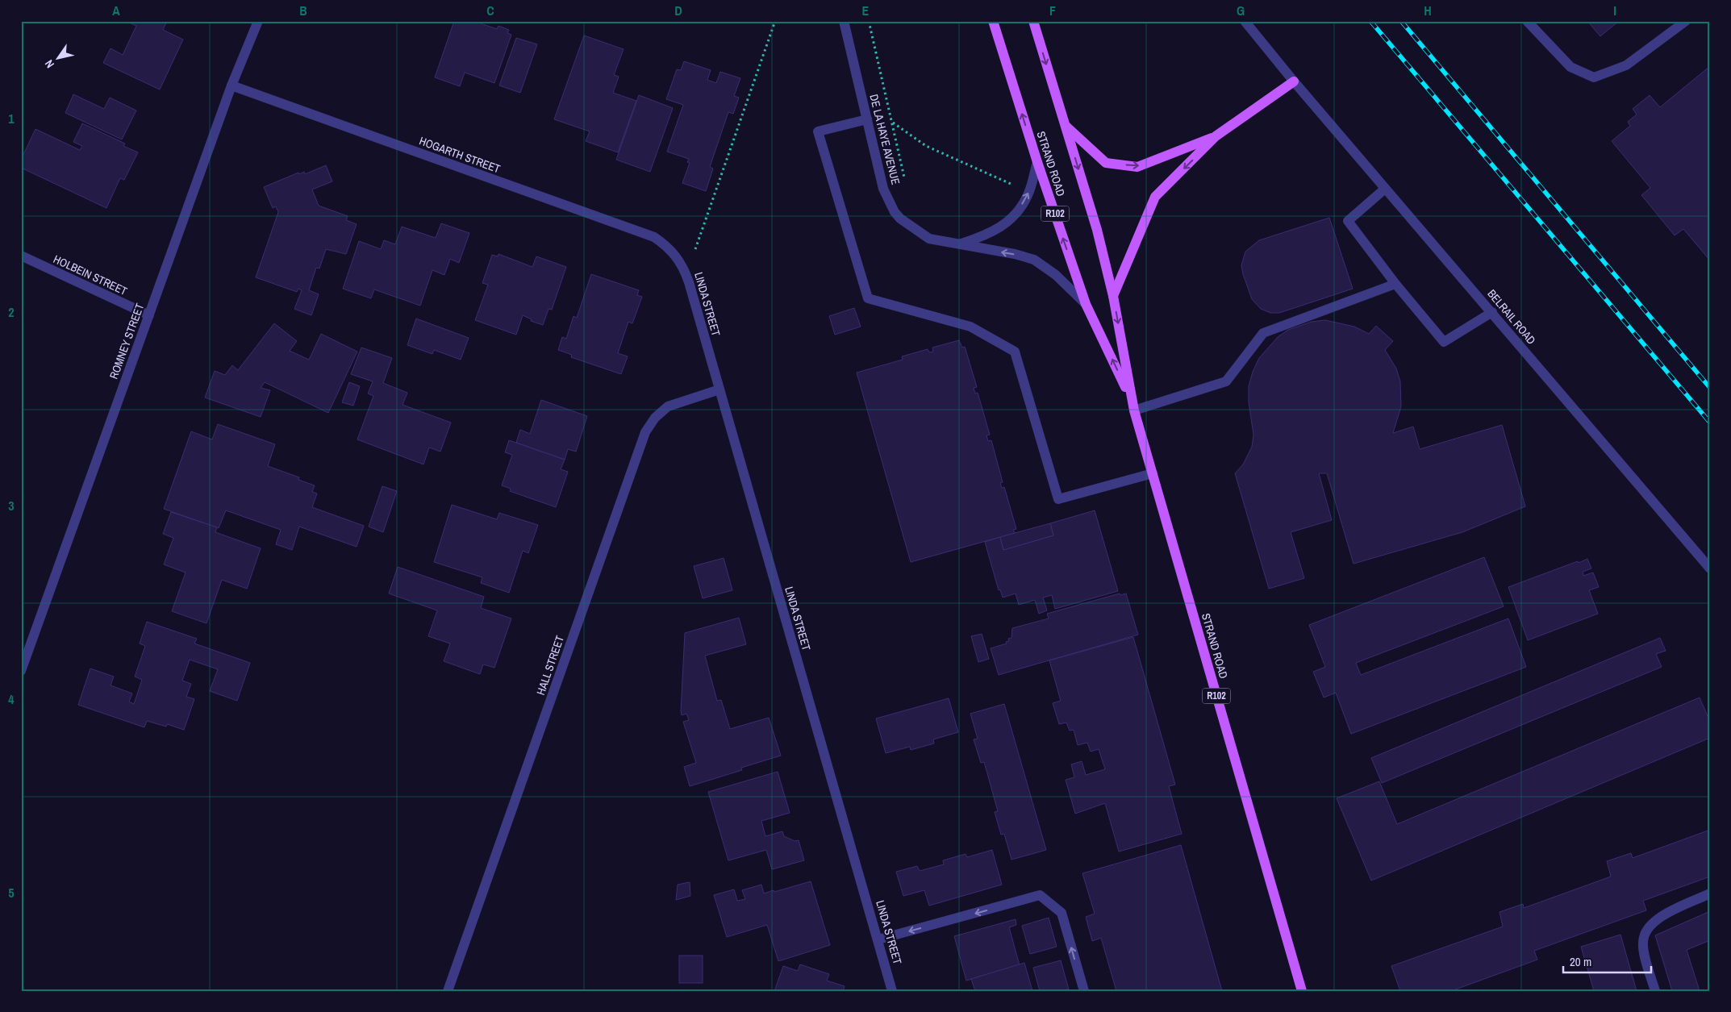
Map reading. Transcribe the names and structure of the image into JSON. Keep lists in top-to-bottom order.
{
  "streets": {
    "main road": ["STRAND ROAD", "R102"],
    "street": [
      "DE LA HAYE AVENUE",
      "HOGARTH STREET",
      "HOLBEIN STREET",
      "LINDA STREET",
      "BELRAIL ROAD",
      "ROMNEY STREET",
      "HALL STREET"
    ]
  },
  "crossings": [
    ["DE LA HAYE AVENUE", "STRAND ROAD"],
    ["HOGARTH STREET", "LINDA STREET"],
    ["HOGARTH STREET", "ROMNEY STREET"],
    ["HOLBEIN STREET", "ROMNEY STREET"],
    ["LINDA STREET", "HALL STREET"]
  ],
  "scale_bar": "20 m",
  "north": "bottom left",
  "grid": {
    "columns": [
      "A",
      "B",
      "C",
      "D",
      "E",
      "F",
      "G",
      "H",
      "I"
    ],
    "rows": [
      "1",
      "2",
      "3",
      "4",
      "5"
    ]
  }
}
